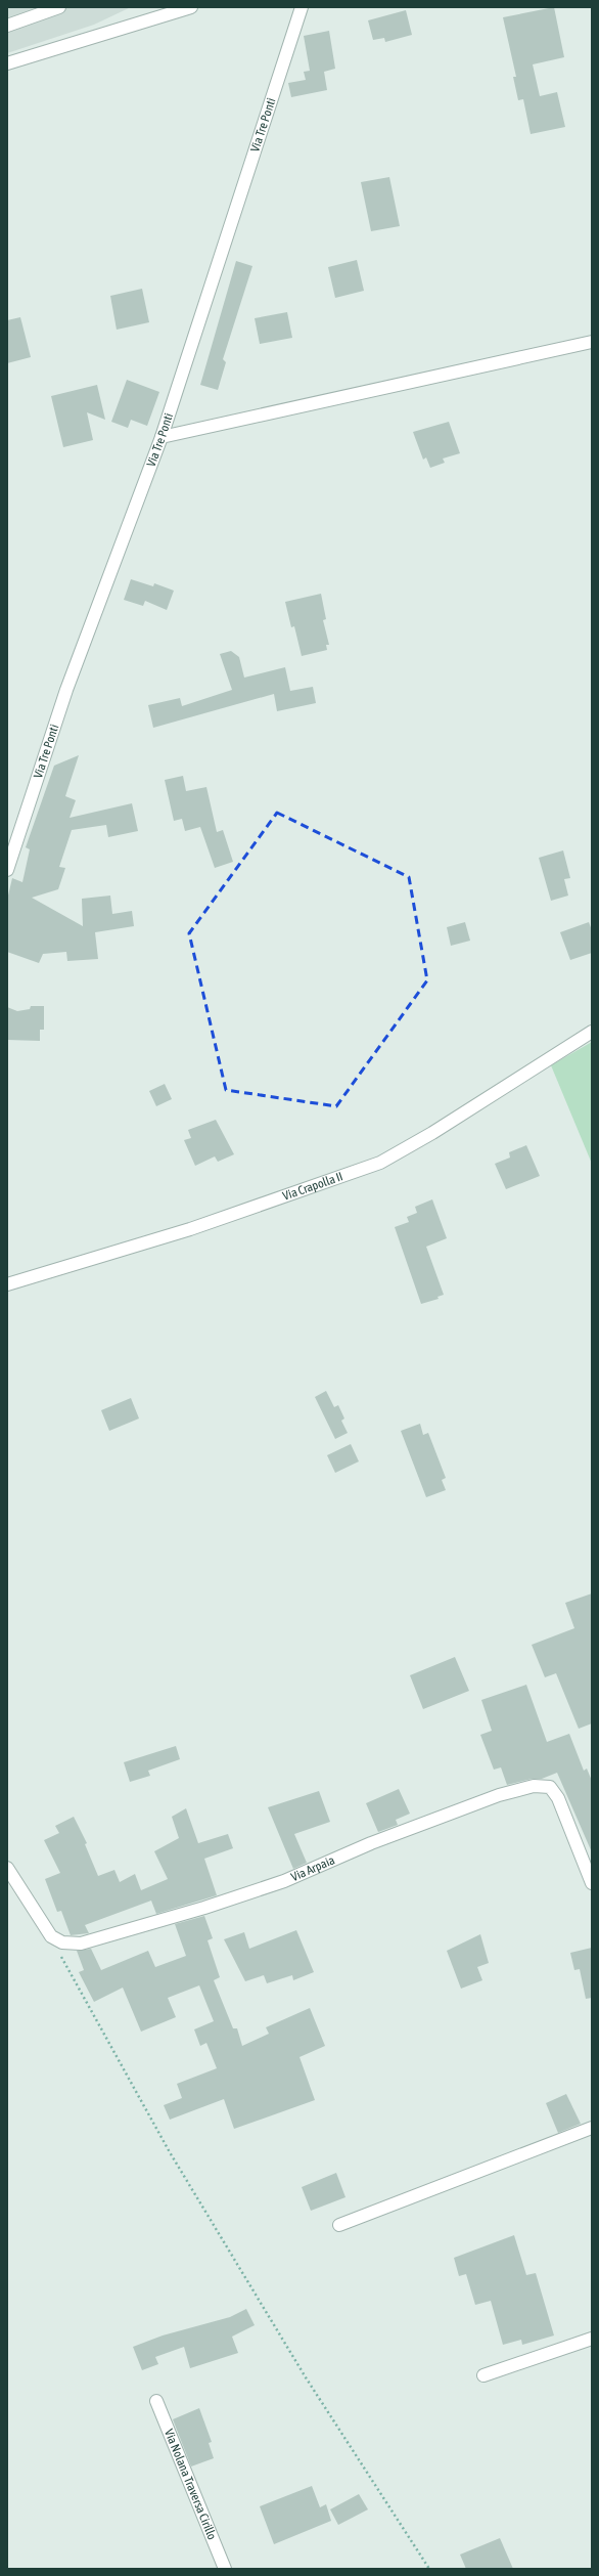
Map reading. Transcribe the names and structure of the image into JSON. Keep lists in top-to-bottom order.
{
  "streets": {
    "street": [
      "Via Tre Ponti",
      "Via Crapolla II",
      "Via Arpaia",
      "Via Nolana Traversa Cirillo"
    ]
  }
}
